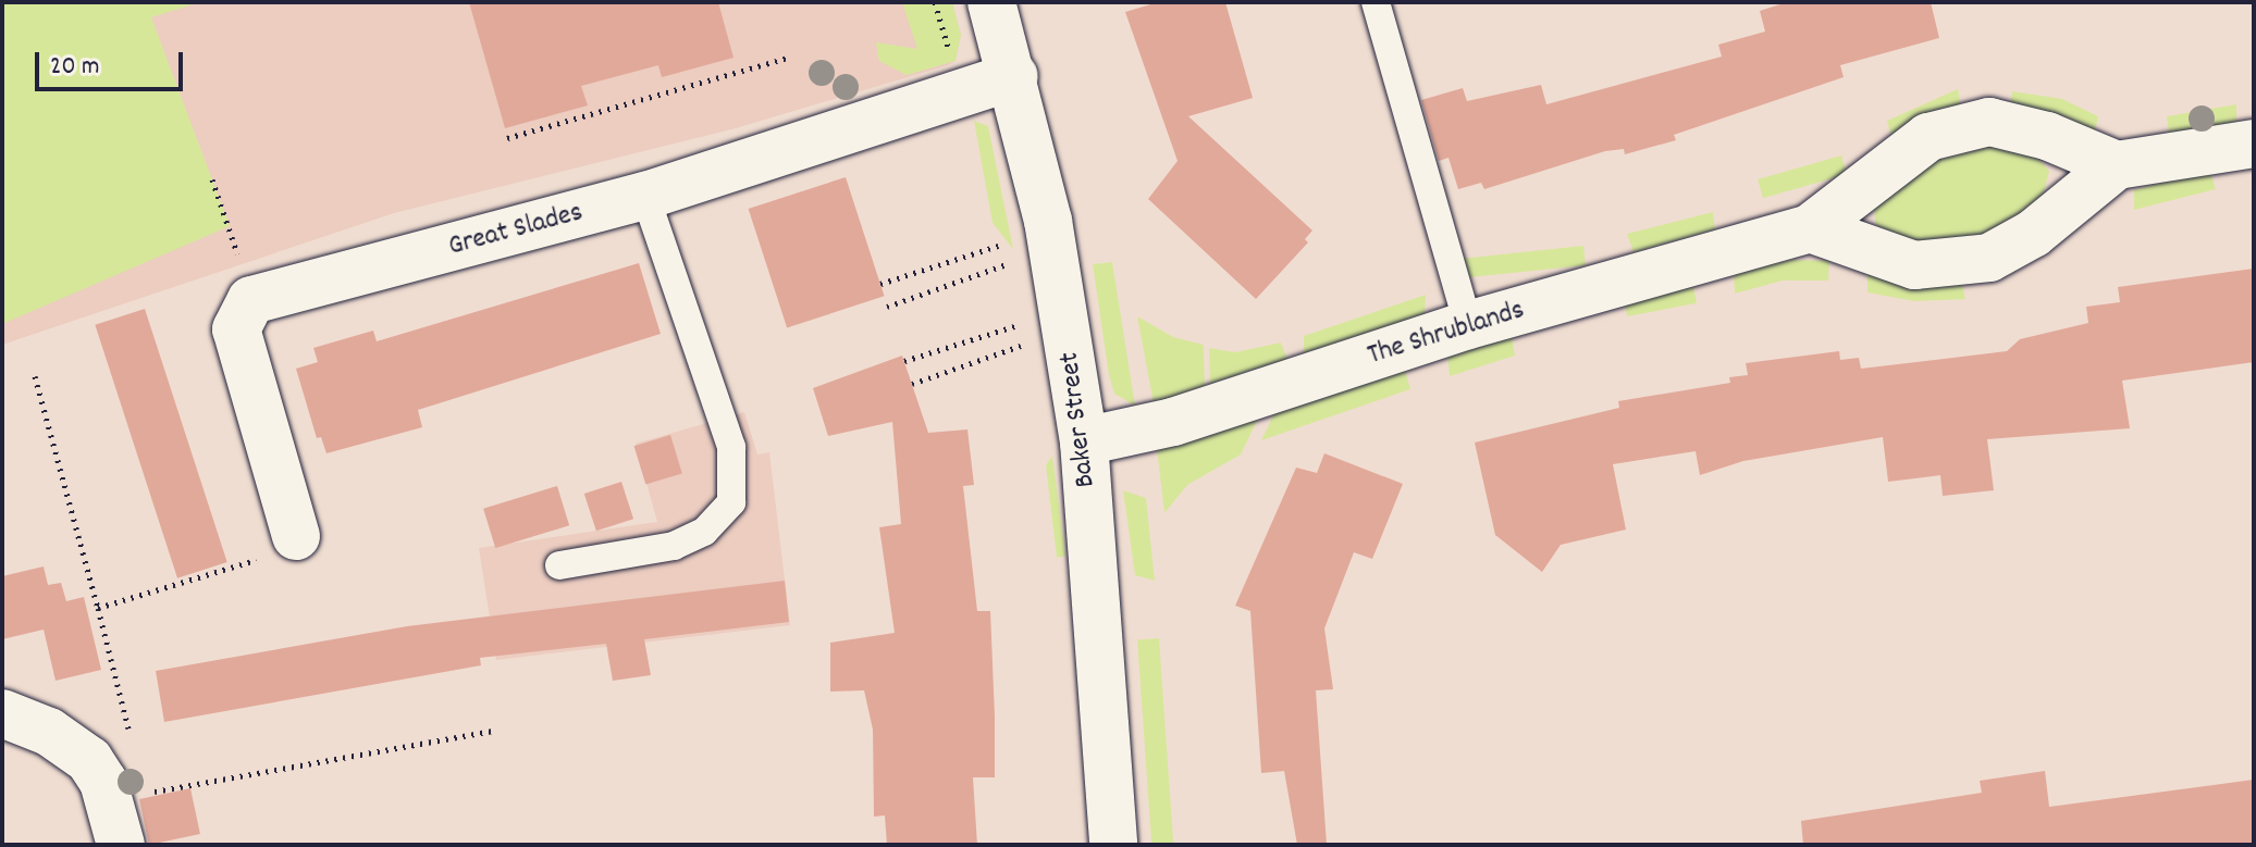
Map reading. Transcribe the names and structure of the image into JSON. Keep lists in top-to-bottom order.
{
  "streets": {
    "street": ["Great Slades", "The Shrublands", "Baker Street"]
  },
  "crossings": [
    ["Great Slades", "Baker Street"],
    ["The Shrublands", "Baker Street"]
  ],
  "scale_bar": "20 m"
}
